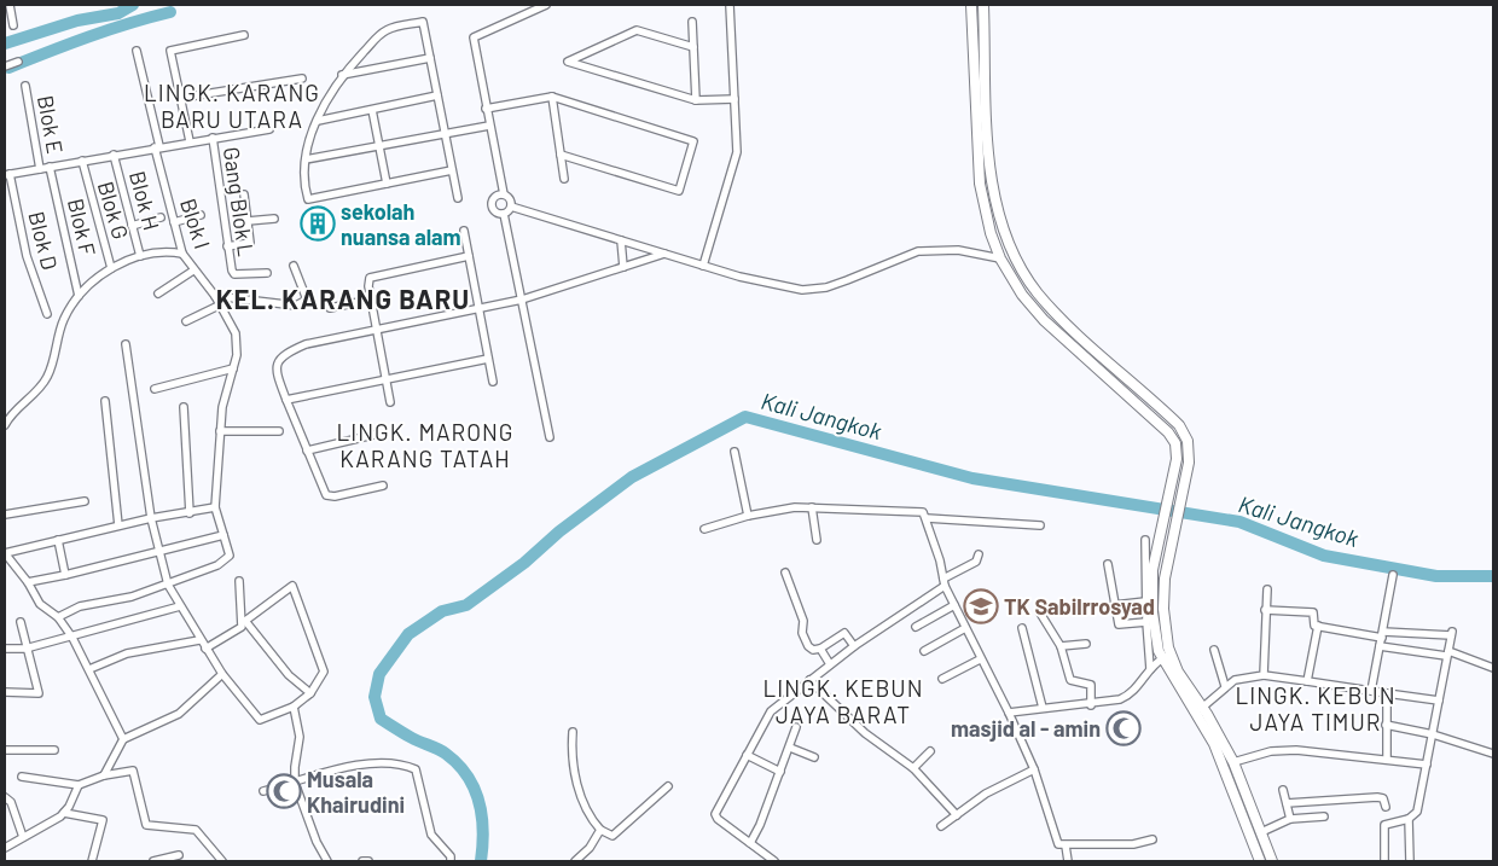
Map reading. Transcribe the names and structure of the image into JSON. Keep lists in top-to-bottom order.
{
  "streets": {
    "street": [
      "Blok E",
      "Blok H",
      "Gang Blok L",
      "Blok G",
      "Blok I",
      "Blok F",
      "Blok D"
    ]
  },
  "districts": [
    "LINGK. KARANG BARU UTARA",
    "KEL. KARANG BARU",
    "LINGK. MARONG KARANG TATAH",
    "LINGK. KEBUN JAYA BARAT",
    "LINGK. KEBUN JAYA TIMUR"
  ],
  "water": ["Kali Jangkok"],
  "places": {
    "building": ["sekolah nuansa alam"],
    "school or university": ["TK Sabilrrosyad"],
    "mosque": ["masjid al - amin", "Musala Khairudini"]
  }
}
